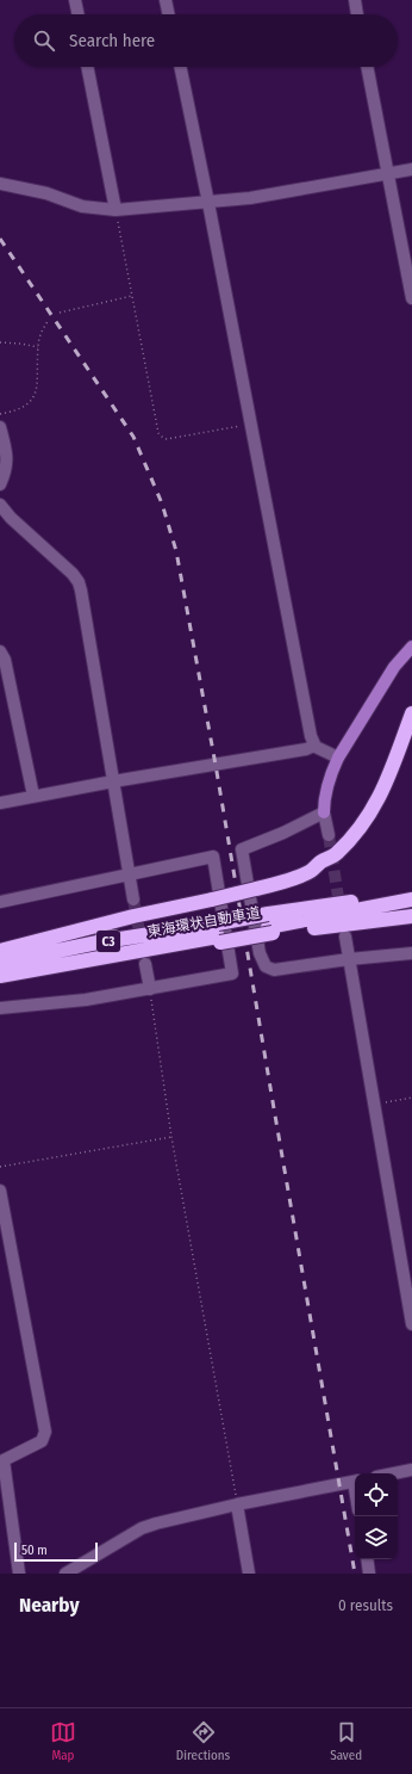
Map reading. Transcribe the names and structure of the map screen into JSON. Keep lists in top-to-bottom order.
{
  "streets": {
    "highway": ["東海環状自動車道", "C3"]
  },
  "scale_bar": "50 m",
  "page": {
    "search": "Search here",
    "scale": "50 m",
    "heading": ["Nearby", "0 results"],
    "nav": ["Map", "Directions", "Saved"]
  }
}
